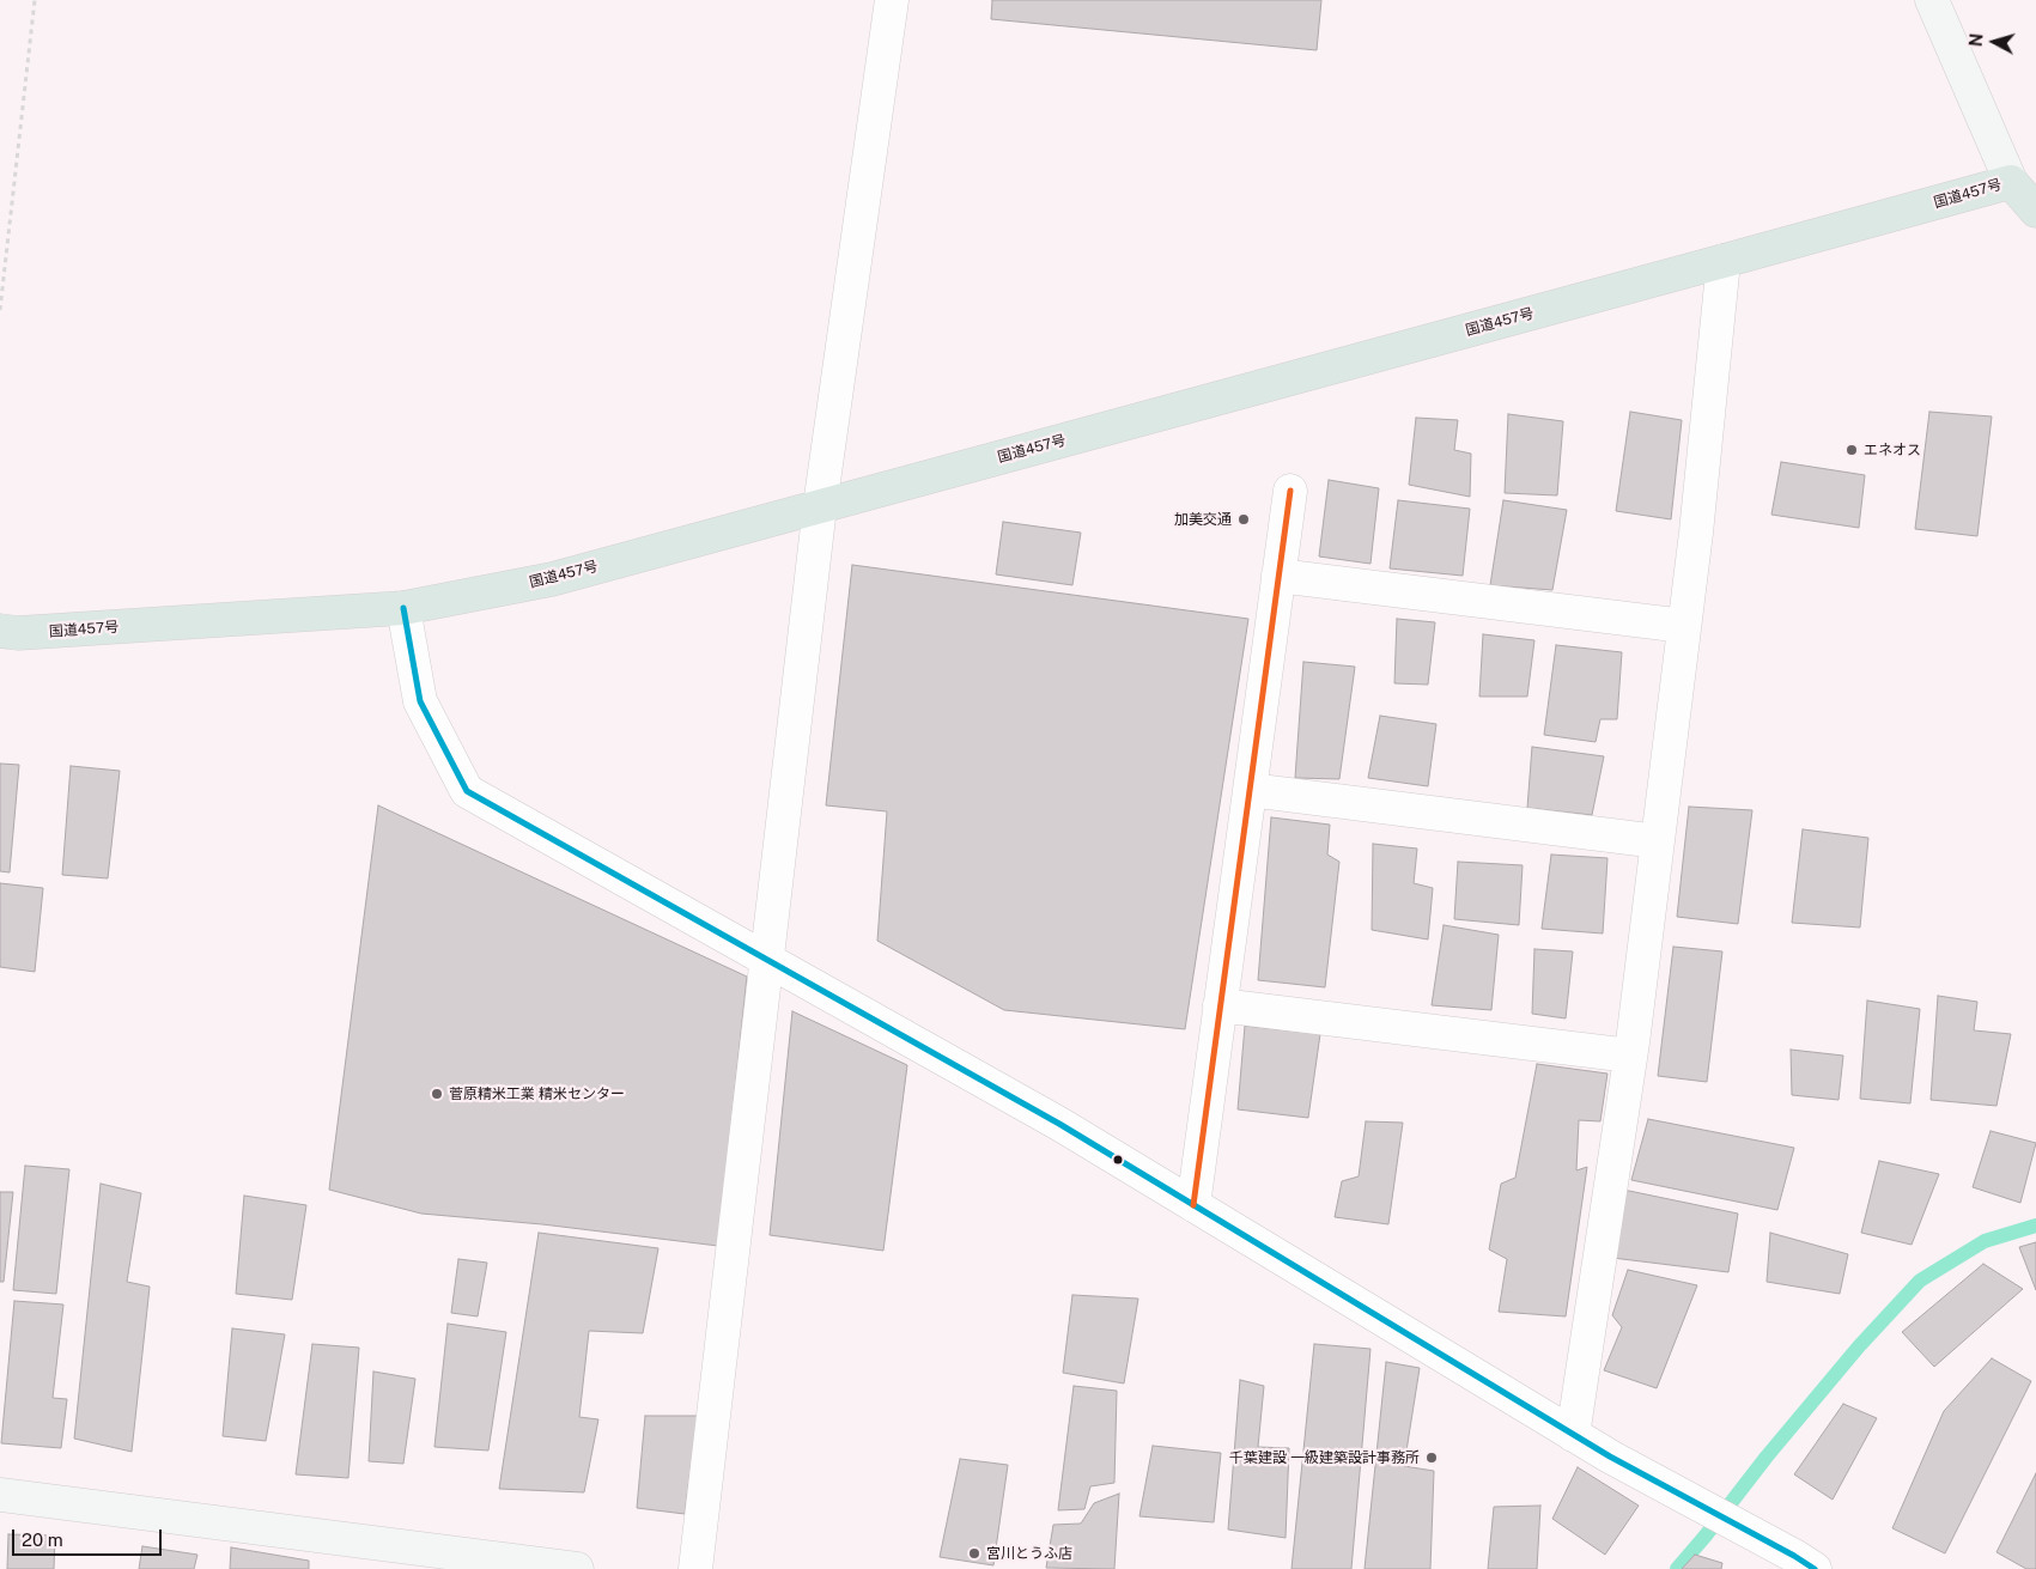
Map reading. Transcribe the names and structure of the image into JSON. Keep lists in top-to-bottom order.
{
  "streets": {
    "highway": ["国道457号"]
  },
  "places": [
    "エネオス",
    "加美交通",
    "菅原精米工業 精米センター",
    "千葉建設 一級建築設計事務所",
    "宮川とうふ店"
  ],
  "scale_bar": "20 m",
  "north": "left"
}
